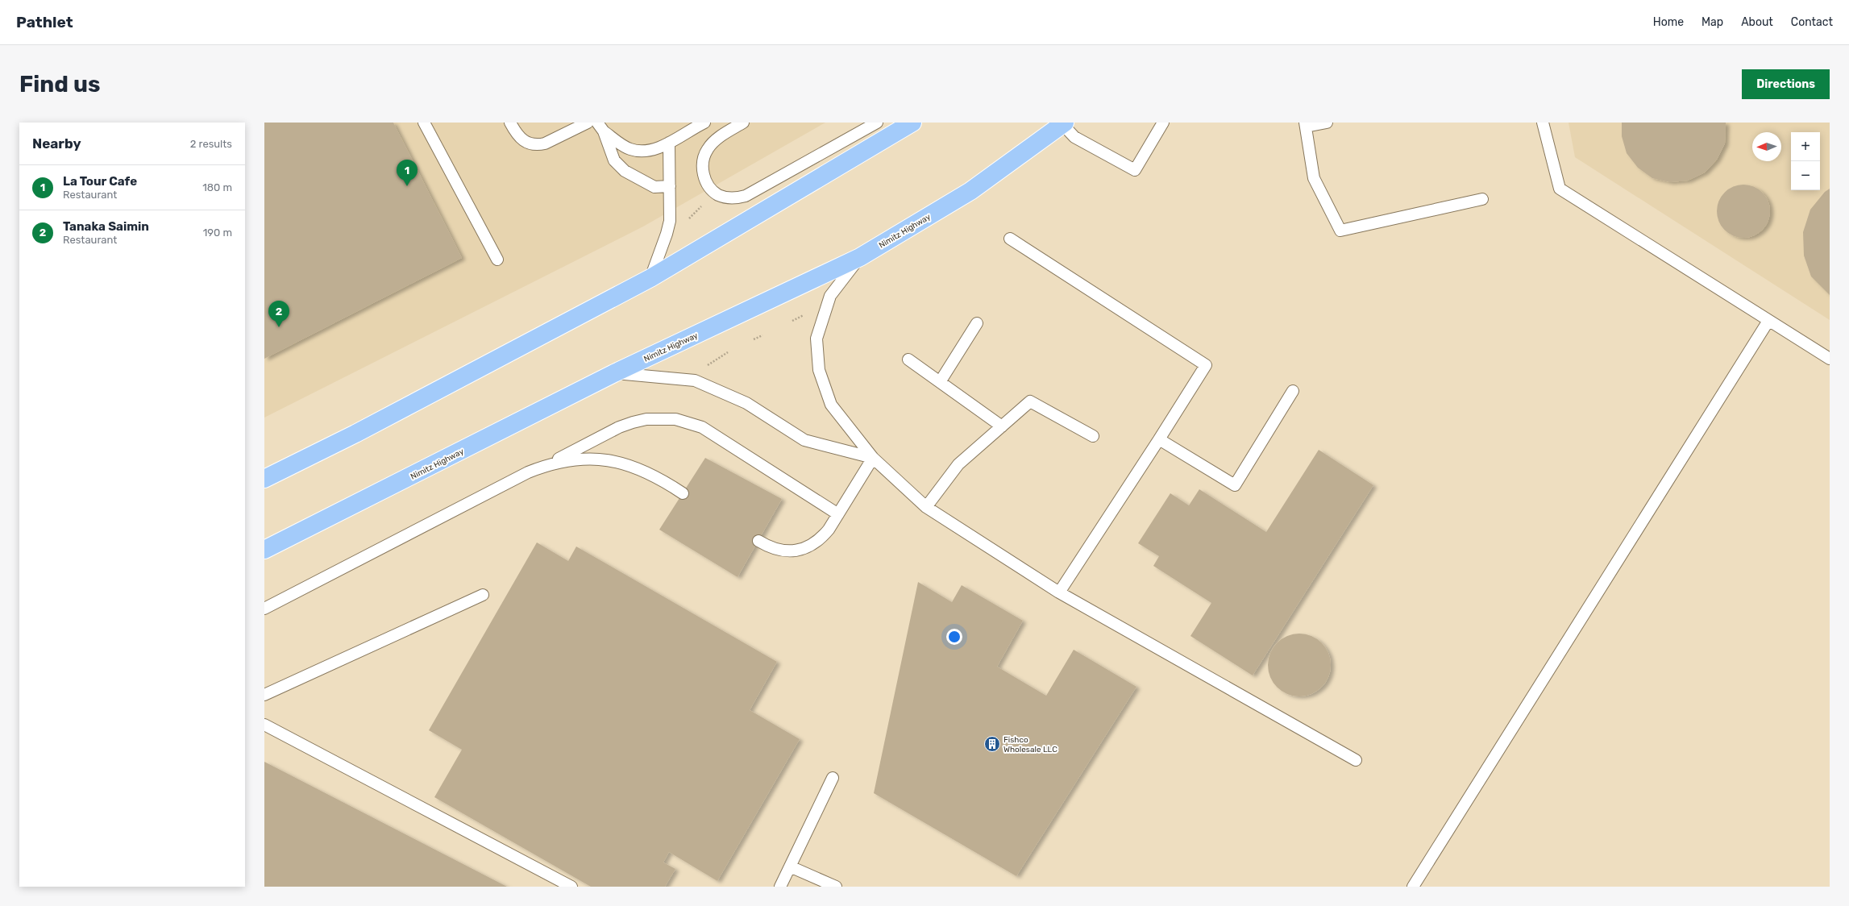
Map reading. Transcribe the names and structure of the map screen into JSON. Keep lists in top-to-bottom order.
{
  "streets": {
    "main road": ["Nimitz Highway"]
  },
  "places": {
    "building": ["Fishco Wholesale LLC"]
  },
  "north": "left",
  "page": {
    "header": "Pathlet",
    "nav": [
      "Home",
      "Map",
      "About",
      "Contact"
    ],
    "buttons": "Directions",
    "title": "Find us",
    "heading": ["Nearby", "2 results"],
    "map_buttons": ["+", "−"],
    "pins": ["1", "2"],
    "list": [
      {
        "mark": "1",
        "name": "La Tour Cafe",
        "note": "Restaurant",
        "value": "180 m"
      },
      {
        "mark": "2",
        "name": "Tanaka Saimin",
        "note": "Restaurant",
        "value": "190 m"
      }
    ]
  }
}
